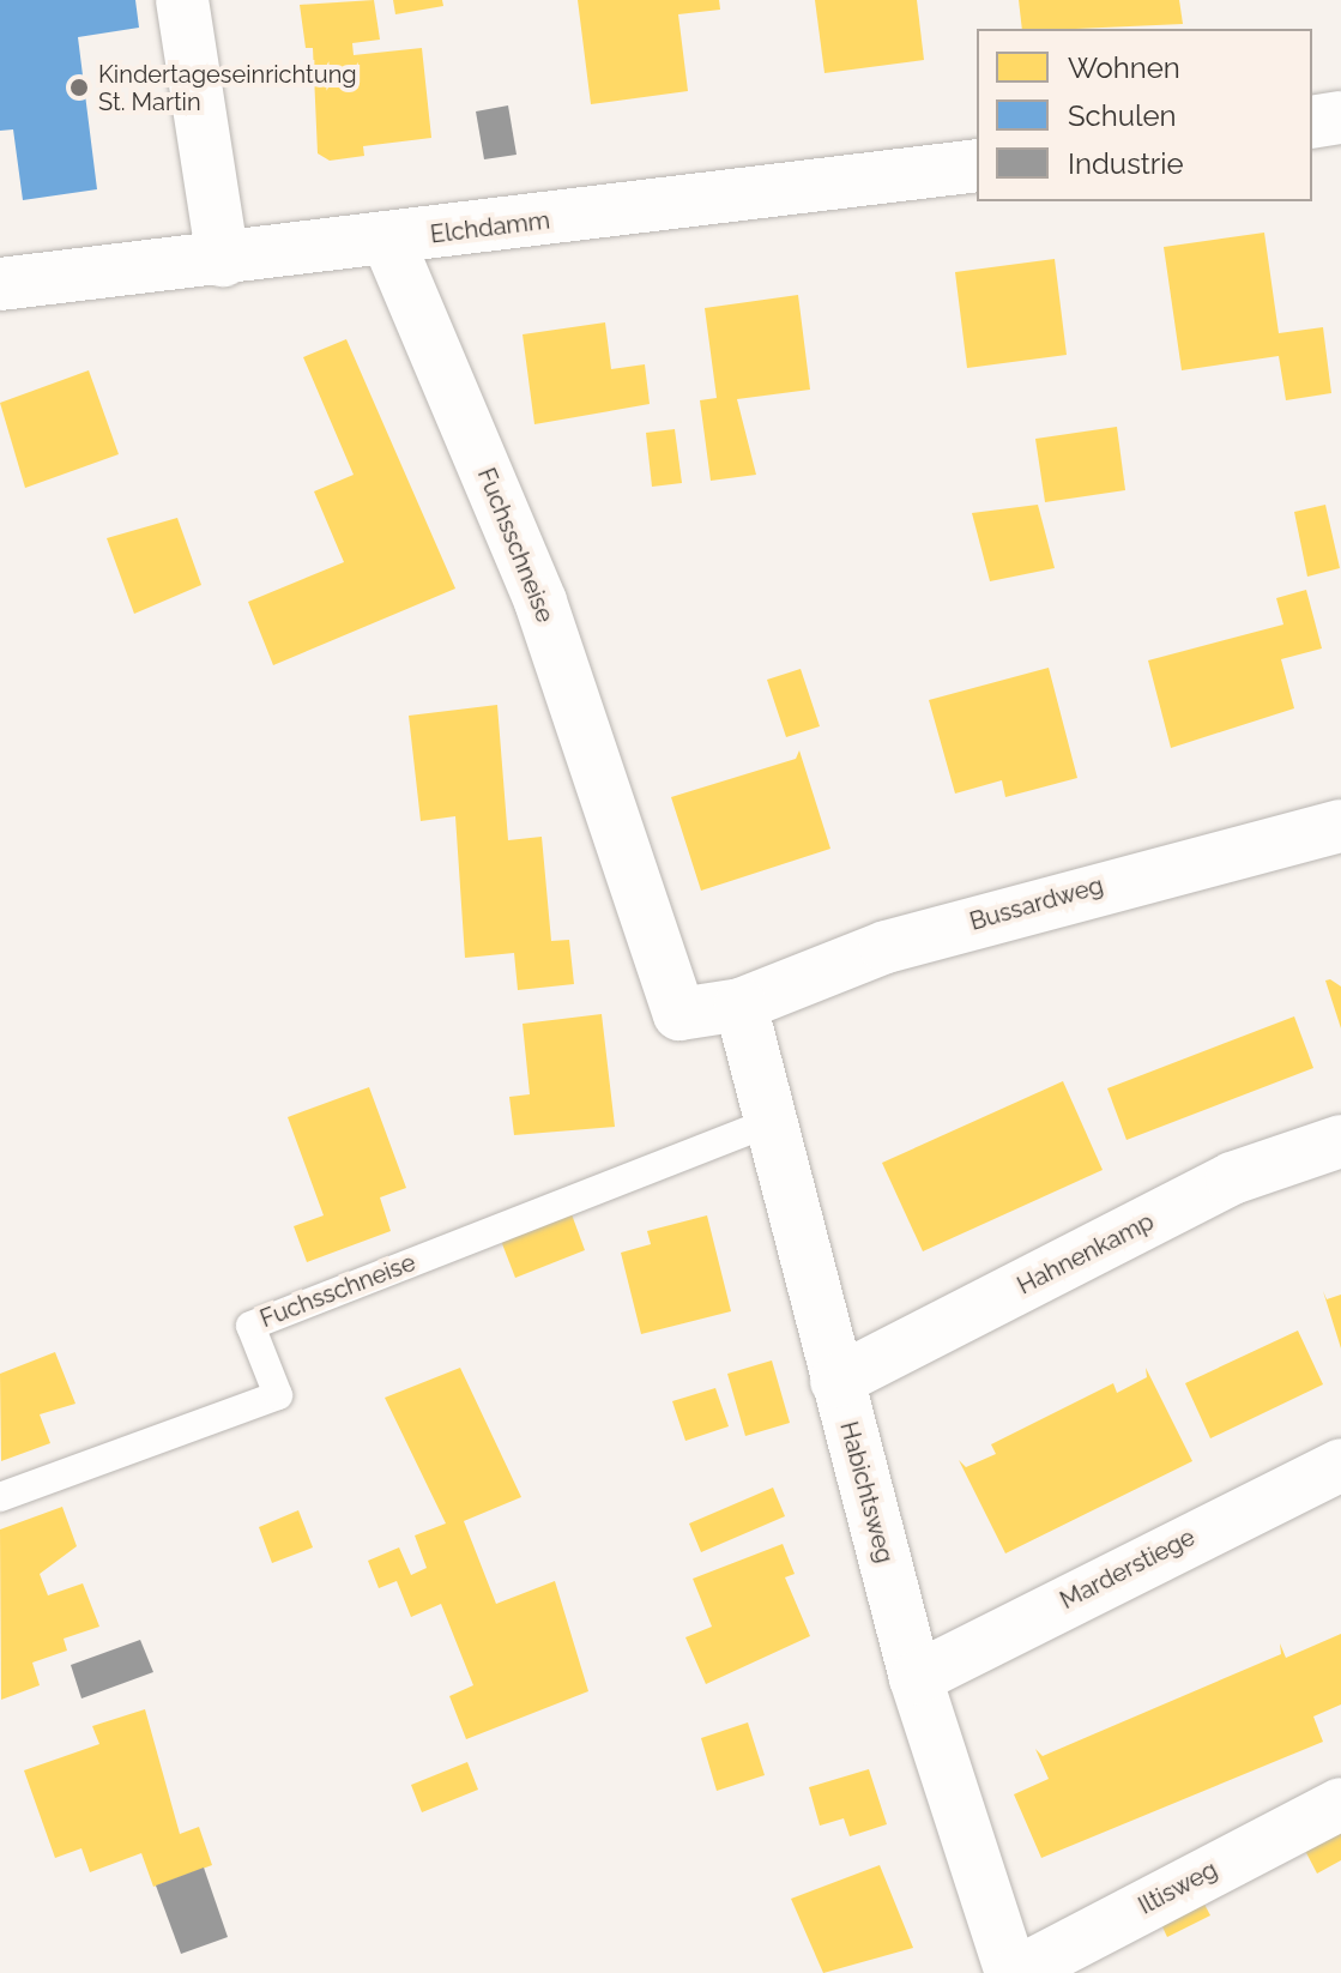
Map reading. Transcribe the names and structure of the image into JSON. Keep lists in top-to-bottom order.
{
  "streets": {
    "street": [
      "Elchdamm",
      "Fuchsschneise",
      "Bussardweg",
      "Hahnenkamp",
      "Habichtsweg",
      "Marderstiege",
      "Iltisweg"
    ]
  },
  "crossings": [
    ["Elchdamm", "Fuchsschneise"],
    ["Fuchsschneise", "Bussardweg"],
    ["Fuchsschneise", "Habichtsweg"],
    ["Bussardweg", "Habichtsweg"],
    ["Hahnenkamp", "Habichtsweg"],
    ["Habichtsweg", "Marderstiege"],
    ["Habichtsweg", "Iltisweg"]
  ],
  "places": ["Kindertageseinrichtung St. Martin"],
  "legend": ["Wohnen", "Schulen", "Industrie"]
}
